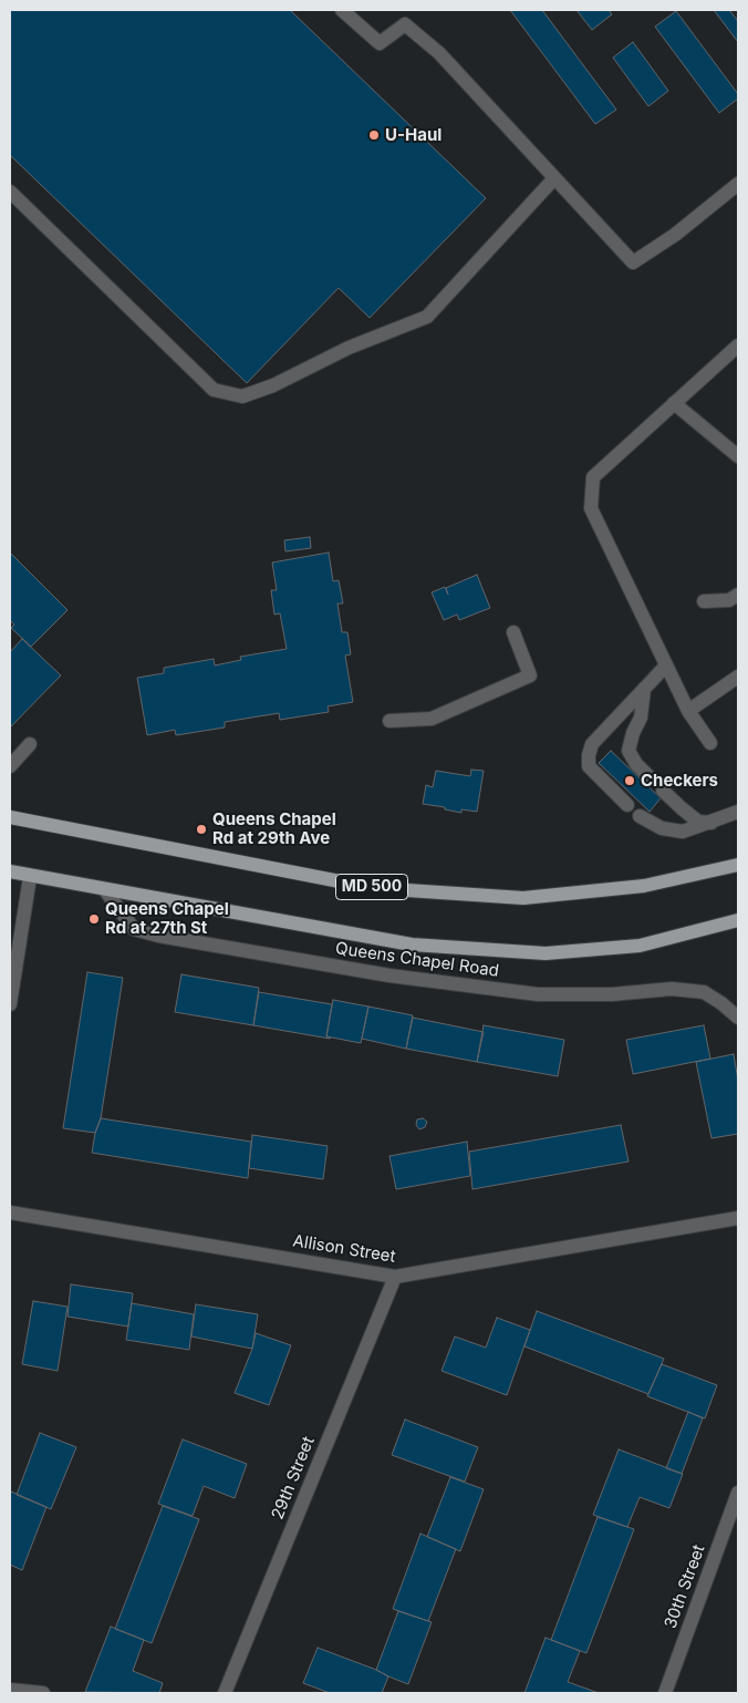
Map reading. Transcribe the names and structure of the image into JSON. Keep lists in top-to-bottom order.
{
  "streets": {
    "main road": ["MD 500", "Queens Chapel Road"],
    "street": ["Allison Street", "29th Street", "30th Street"]
  },
  "crossings": [
    ["Allison Street", "29th Street"]
  ],
  "places": [
    "U-Haul",
    "Checkers",
    "Queens Chapel Rd at 29th Ave",
    "Queens Chapel Rd at 27th St"
  ]
}
